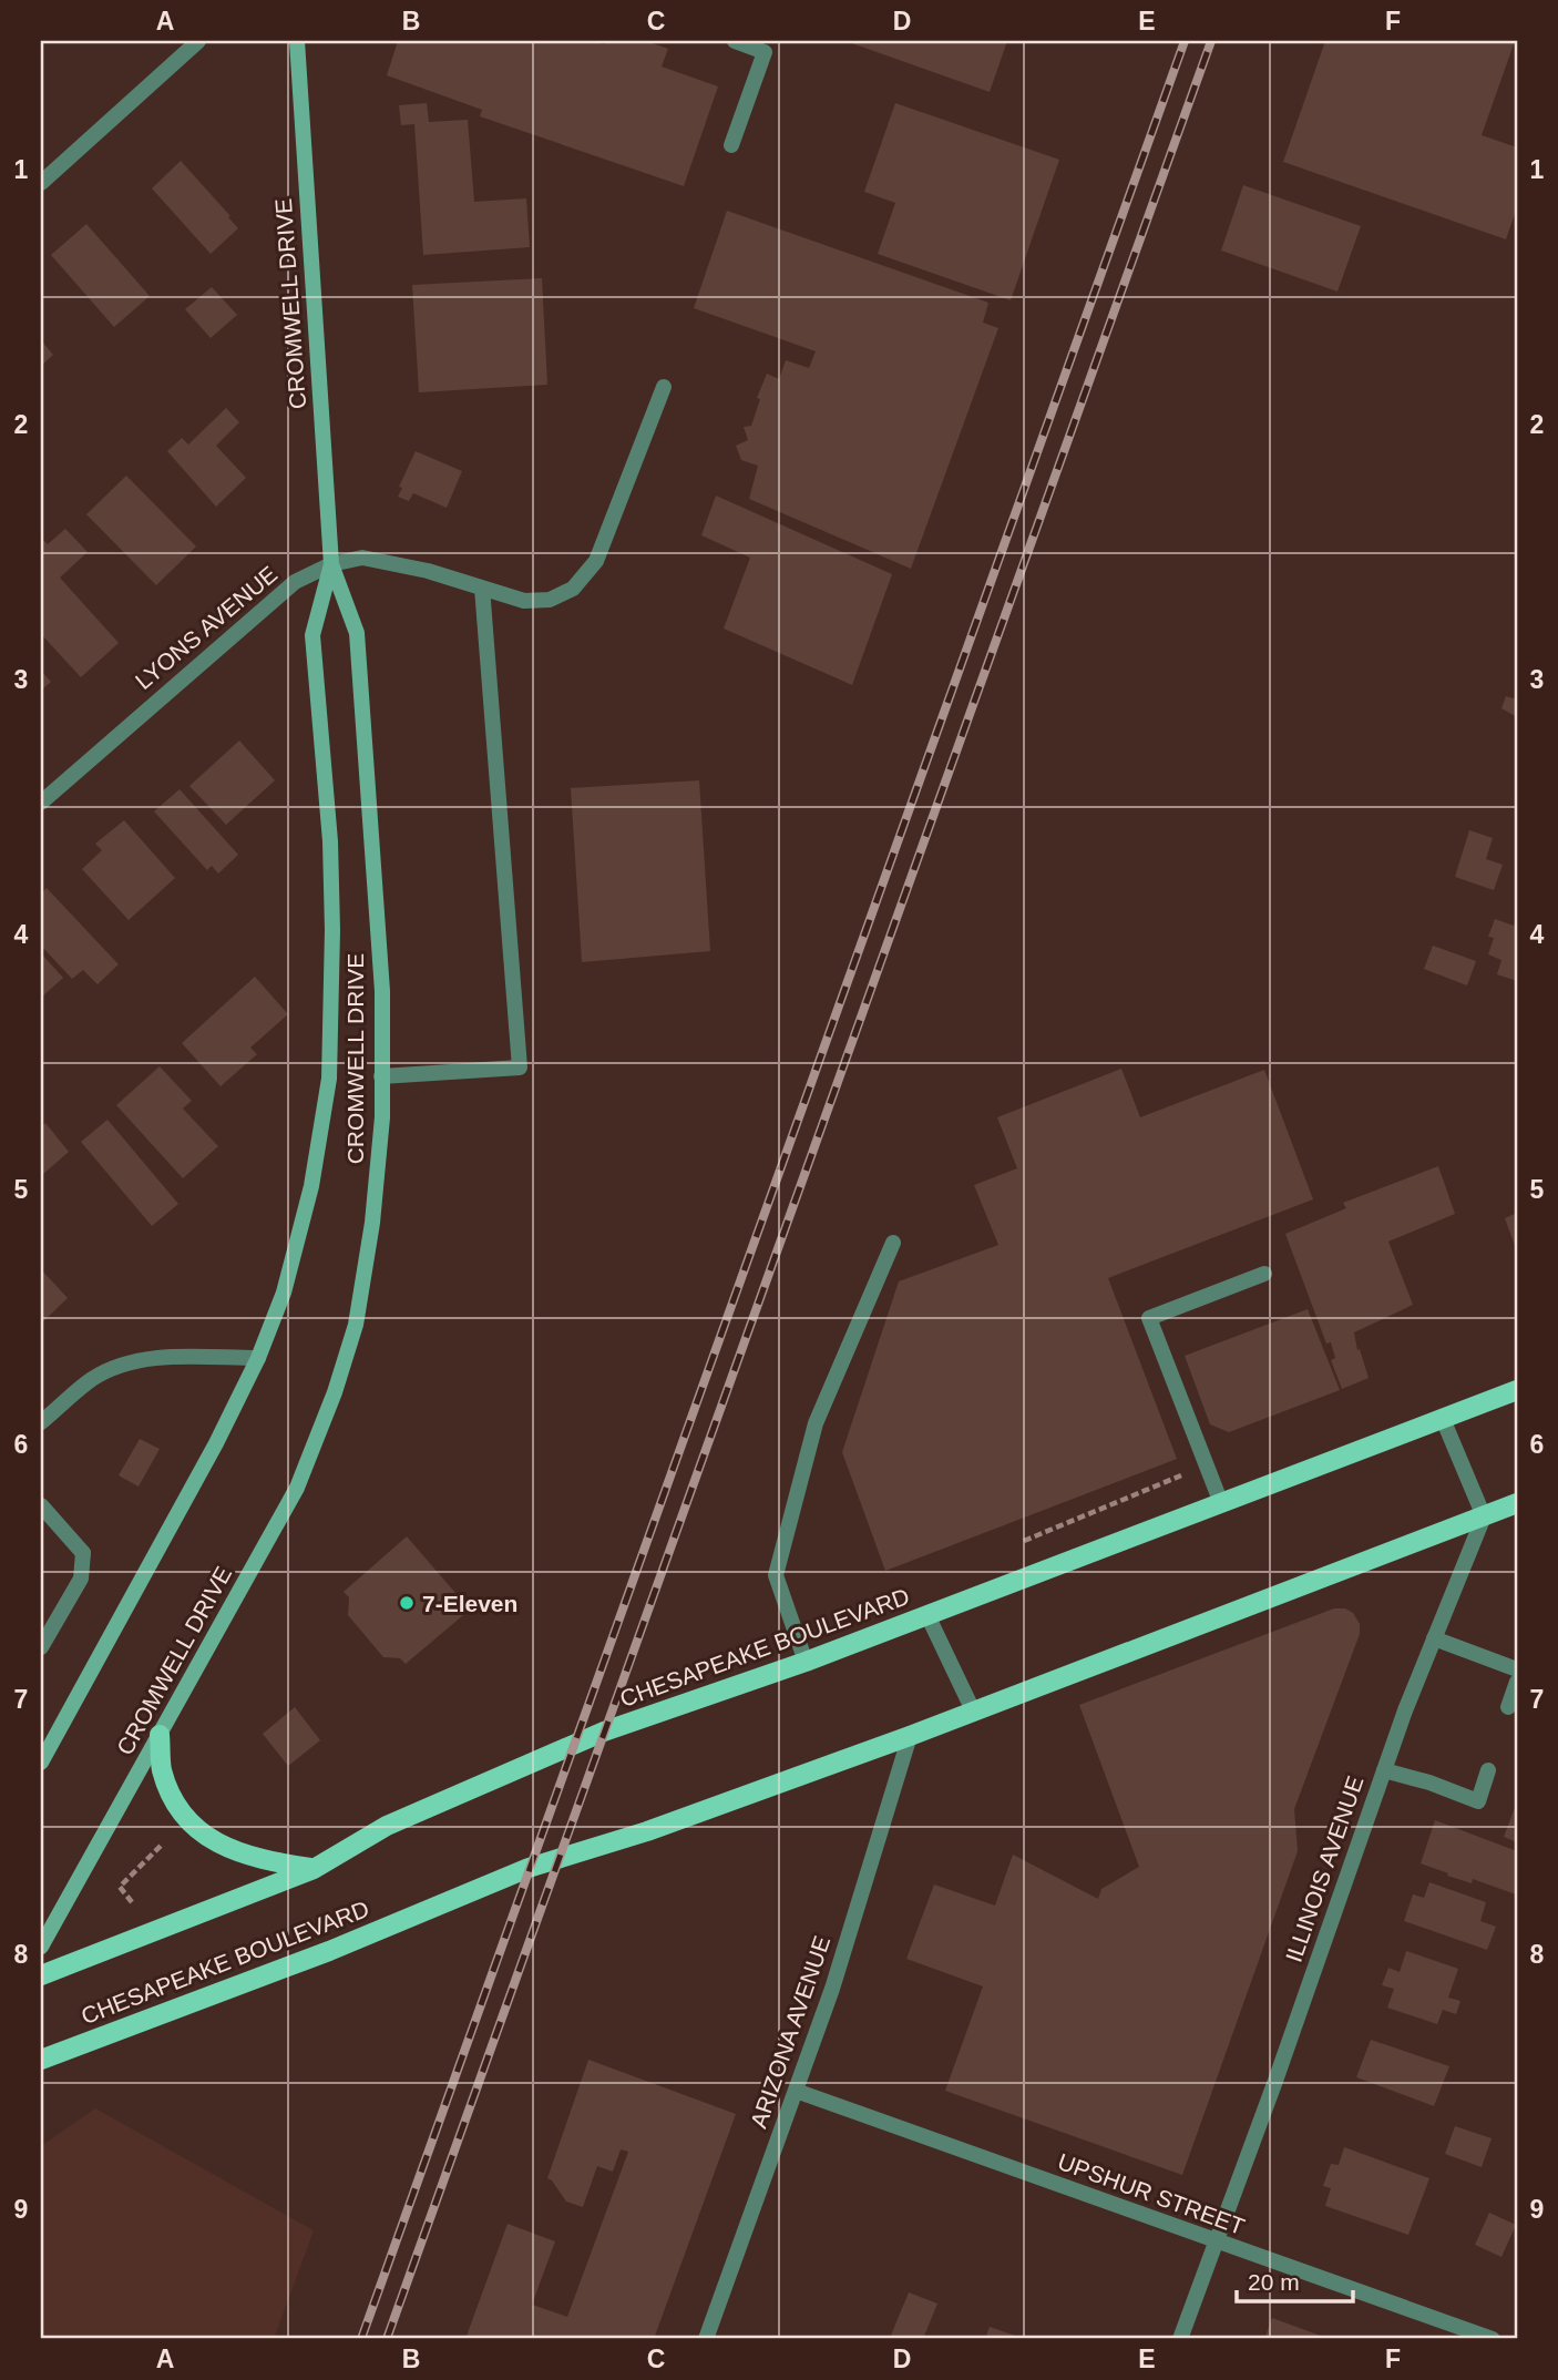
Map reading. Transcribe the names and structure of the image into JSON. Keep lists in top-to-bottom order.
{
  "streets": {
    "main road": ["CHESAPEAKE BOULEVARD"],
    "street": [
      "CROMWELL DRIVE",
      "LYONS AVENUE",
      "ILLINOIS AVENUE",
      "ARIZONA AVENUE",
      "UPSHUR STREET"
    ]
  },
  "crossings": [
    ["CROMWELL DRIVE", "LYONS AVENUE"],
    ["CHESAPEAKE BOULEVARD", "ILLINOIS AVENUE"],
    ["CHESAPEAKE BOULEVARD", "ARIZONA AVENUE"],
    ["ILLINOIS AVENUE", "UPSHUR STREET"],
    ["ARIZONA AVENUE", "UPSHUR STREET"]
  ],
  "places": ["7-Eleven"],
  "scale_bar": "20 m",
  "grid": {
    "columns": [
      "A",
      "B",
      "C",
      "D",
      "E",
      "F"
    ],
    "rows": [
      "1",
      "2",
      "3",
      "4",
      "5",
      "6",
      "7",
      "8",
      "9"
    ]
  }
}
